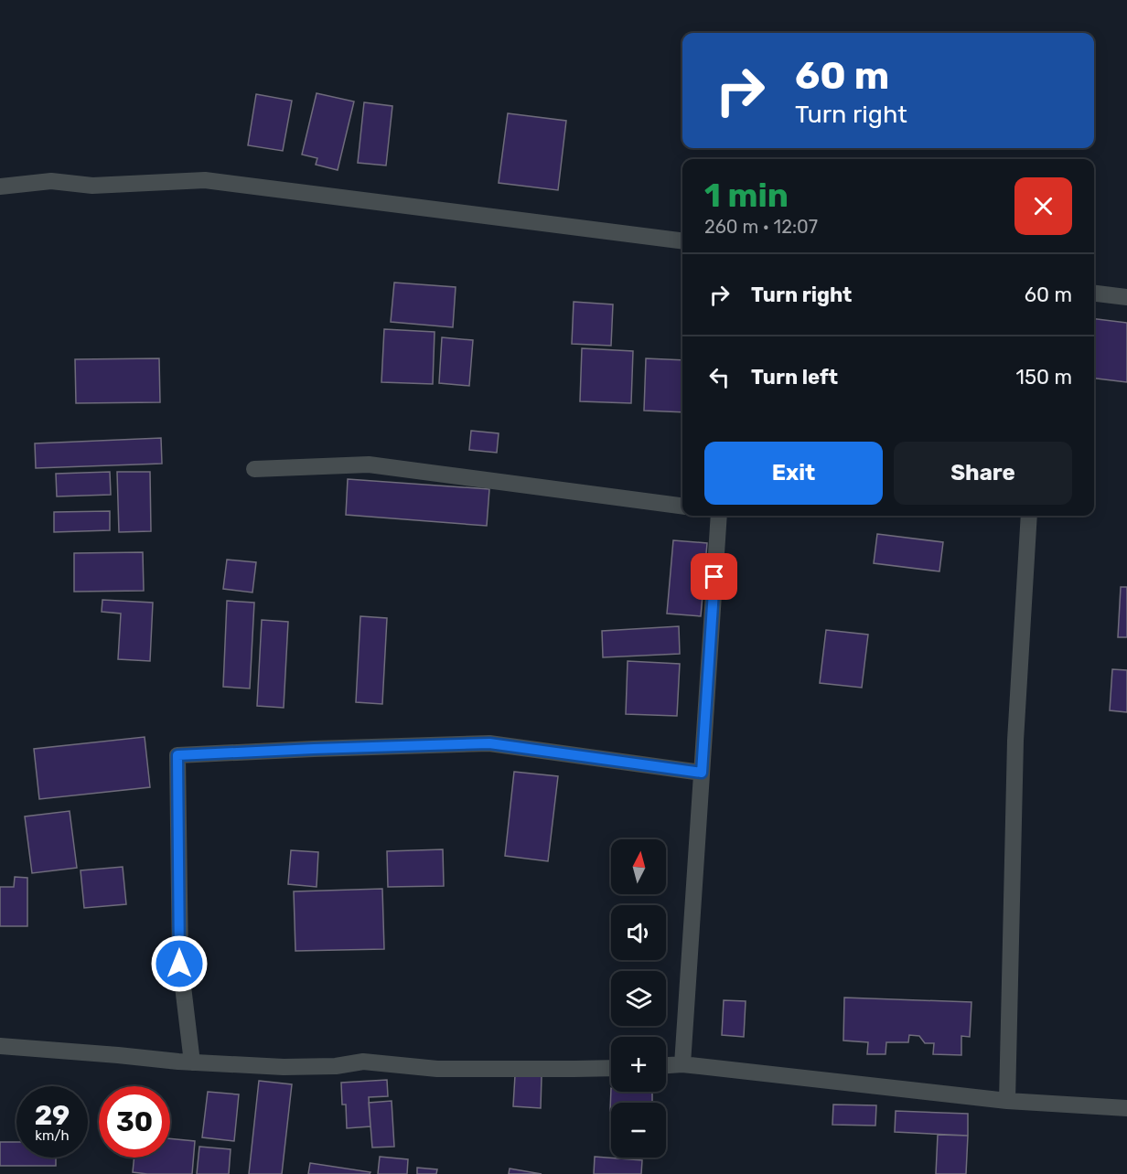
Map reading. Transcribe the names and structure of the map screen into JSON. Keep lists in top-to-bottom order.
{
  "north": "top",
  "page": {
    "turn": ["60 m", "Turn right"],
    "heading": ["1 min", "260 m · 12:07"],
    "list": [
      {
        "name": "Turn right",
        "value": "60 m"
      },
      {
        "name": "Turn left",
        "value": "150 m"
      }
    ],
    "buttons": ["Exit", "Share"],
    "map_buttons": ["+", "−"],
    "speed": "29 km/h",
    "limit": "30"
  }
}
